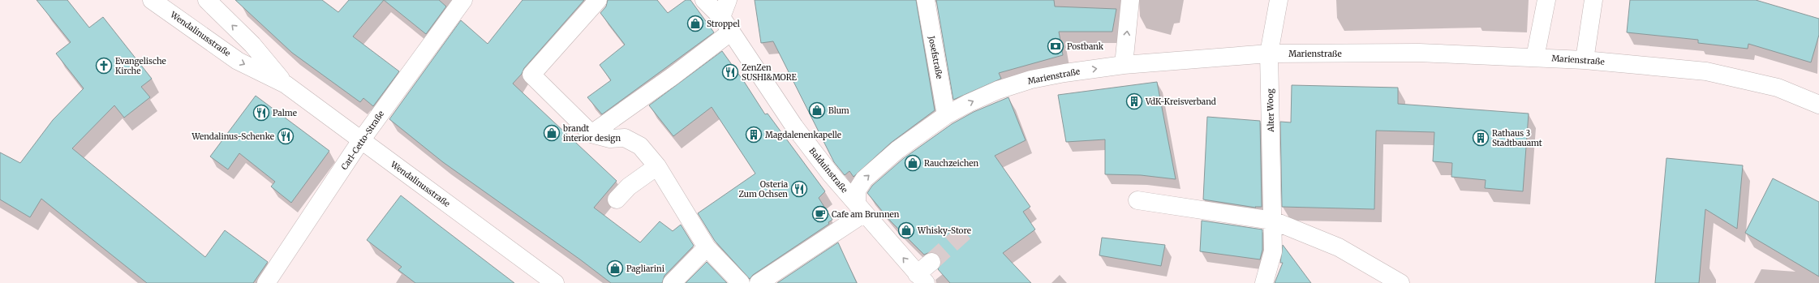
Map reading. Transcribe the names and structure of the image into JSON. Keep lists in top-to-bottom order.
{
  "streets": {
    "street": [
      "Wendalinusstraße",
      "Marienstraße",
      "Josefstraße",
      "Alter Woog",
      "Carl-Cetto-Straße",
      "Balduinstraße"
    ]
  },
  "crossings": [
    ["Wendalinusstraße", "Carl-Cetto-Straße"],
    ["Marienstraße", "Josefstraße"],
    ["Marienstraße", "Alter Woog"],
    ["Marienstraße", "Balduinstraße"]
  ],
  "places": {
    "shop": [
      "Stroppel",
      "Blum",
      "brandt interior design",
      "Rauchzeichen",
      "Whisky-Store",
      "Pagliarini"
    ],
    "bank": ["Postbank"],
    "church": ["Evangelische Kirche"],
    "restaurant": [
      "ZenZen SUSHI&MORE",
      "Palme",
      "Wendalinus-Schenke",
      "Osteria Zum Ochsen"
    ],
    "building": ["VdK-Kreisverband", "Magdalenenkapelle", "Rathaus 3 Stadtbauamt"],
    "cafe": ["Cafe am Brunnen"]
  }
}
